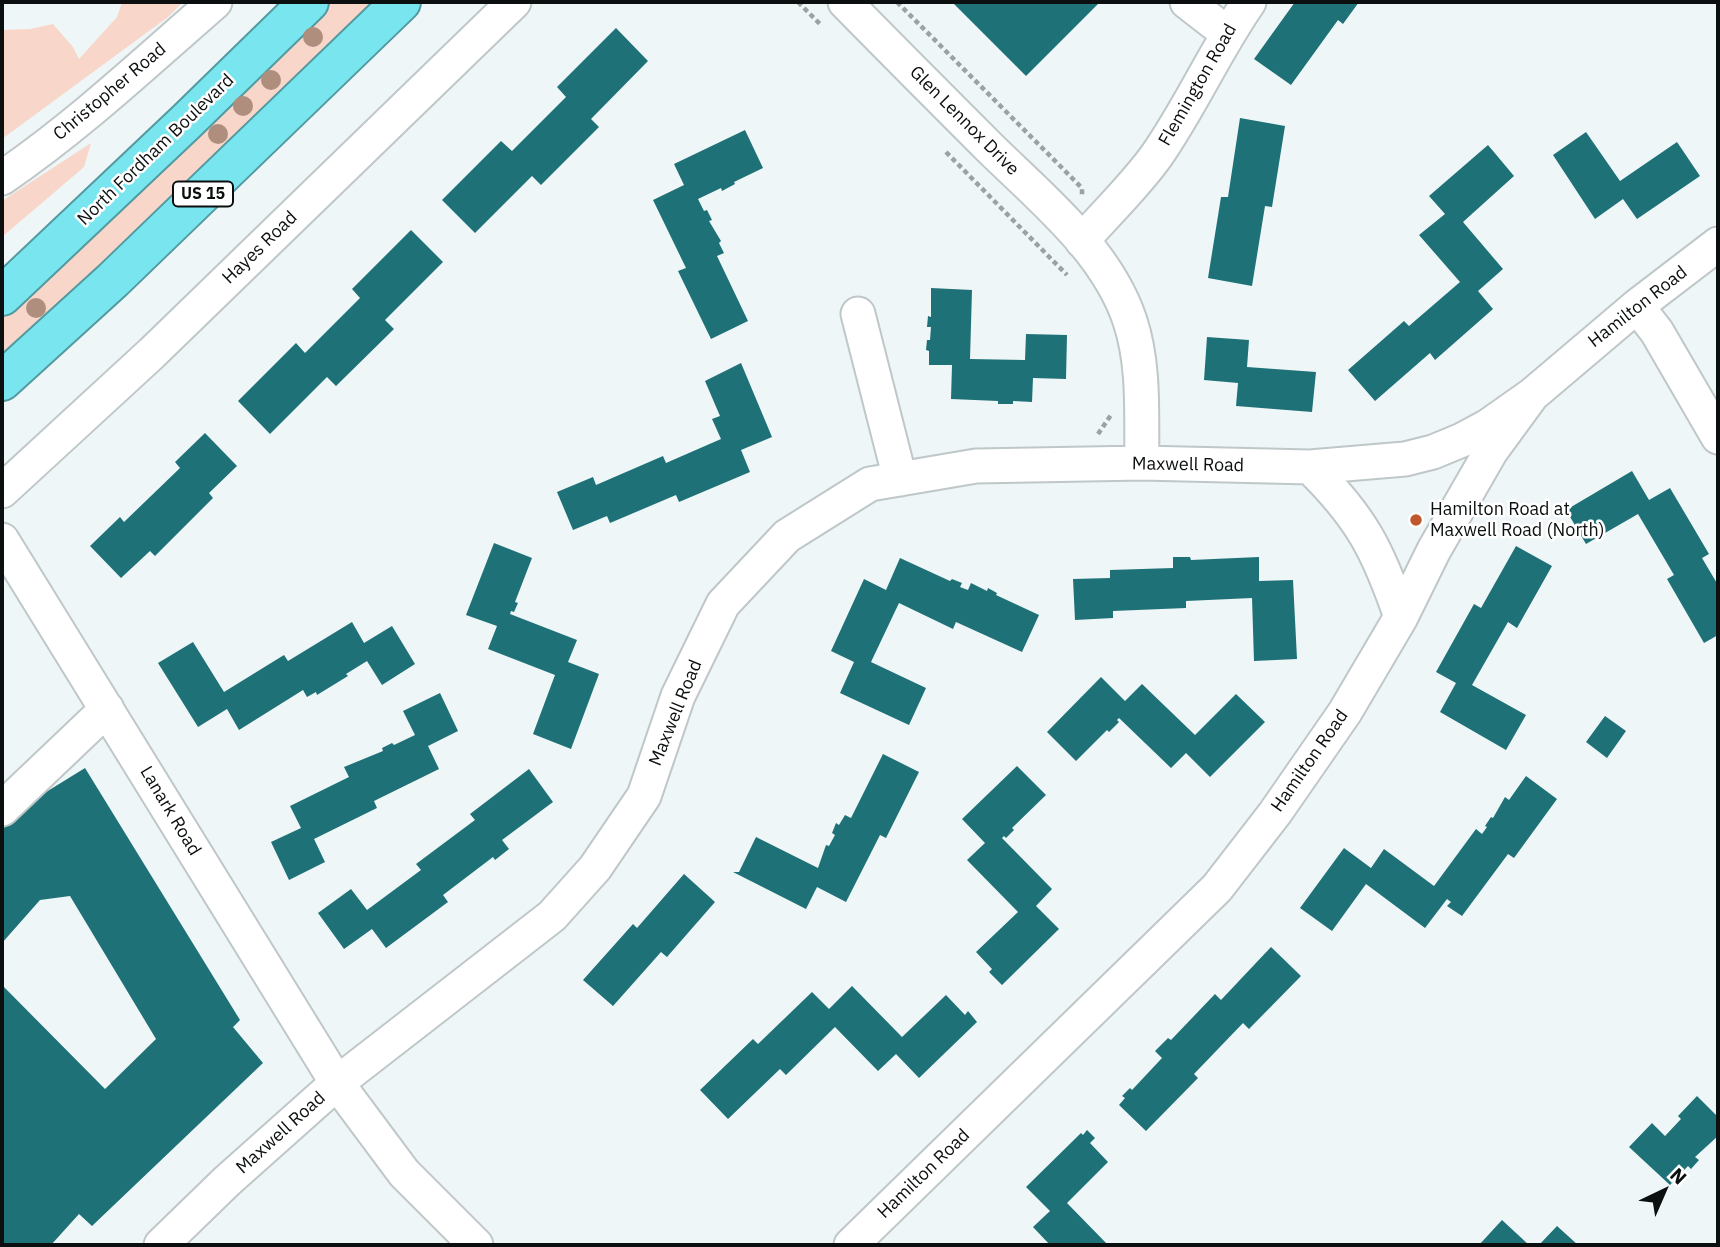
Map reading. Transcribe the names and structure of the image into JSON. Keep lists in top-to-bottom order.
{
  "streets": {
    "highway": ["North Fordham Boulevard", "US 15"],
    "street": [
      "Flemington Road",
      "Christopher Road",
      "Glen Lennox Drive",
      "Hayes Road",
      "Hamilton Road",
      "Maxwell Road",
      "Lanark Road"
    ]
  },
  "crossings": [
    ["Flemington Road", "Glen Lennox Drive"],
    ["Hamilton Road", "Maxwell Road"],
    ["Maxwell Road", "Lanark Road"]
  ],
  "places": ["Hamilton Road at Maxwell Road (North)"],
  "north": "top right"
}
